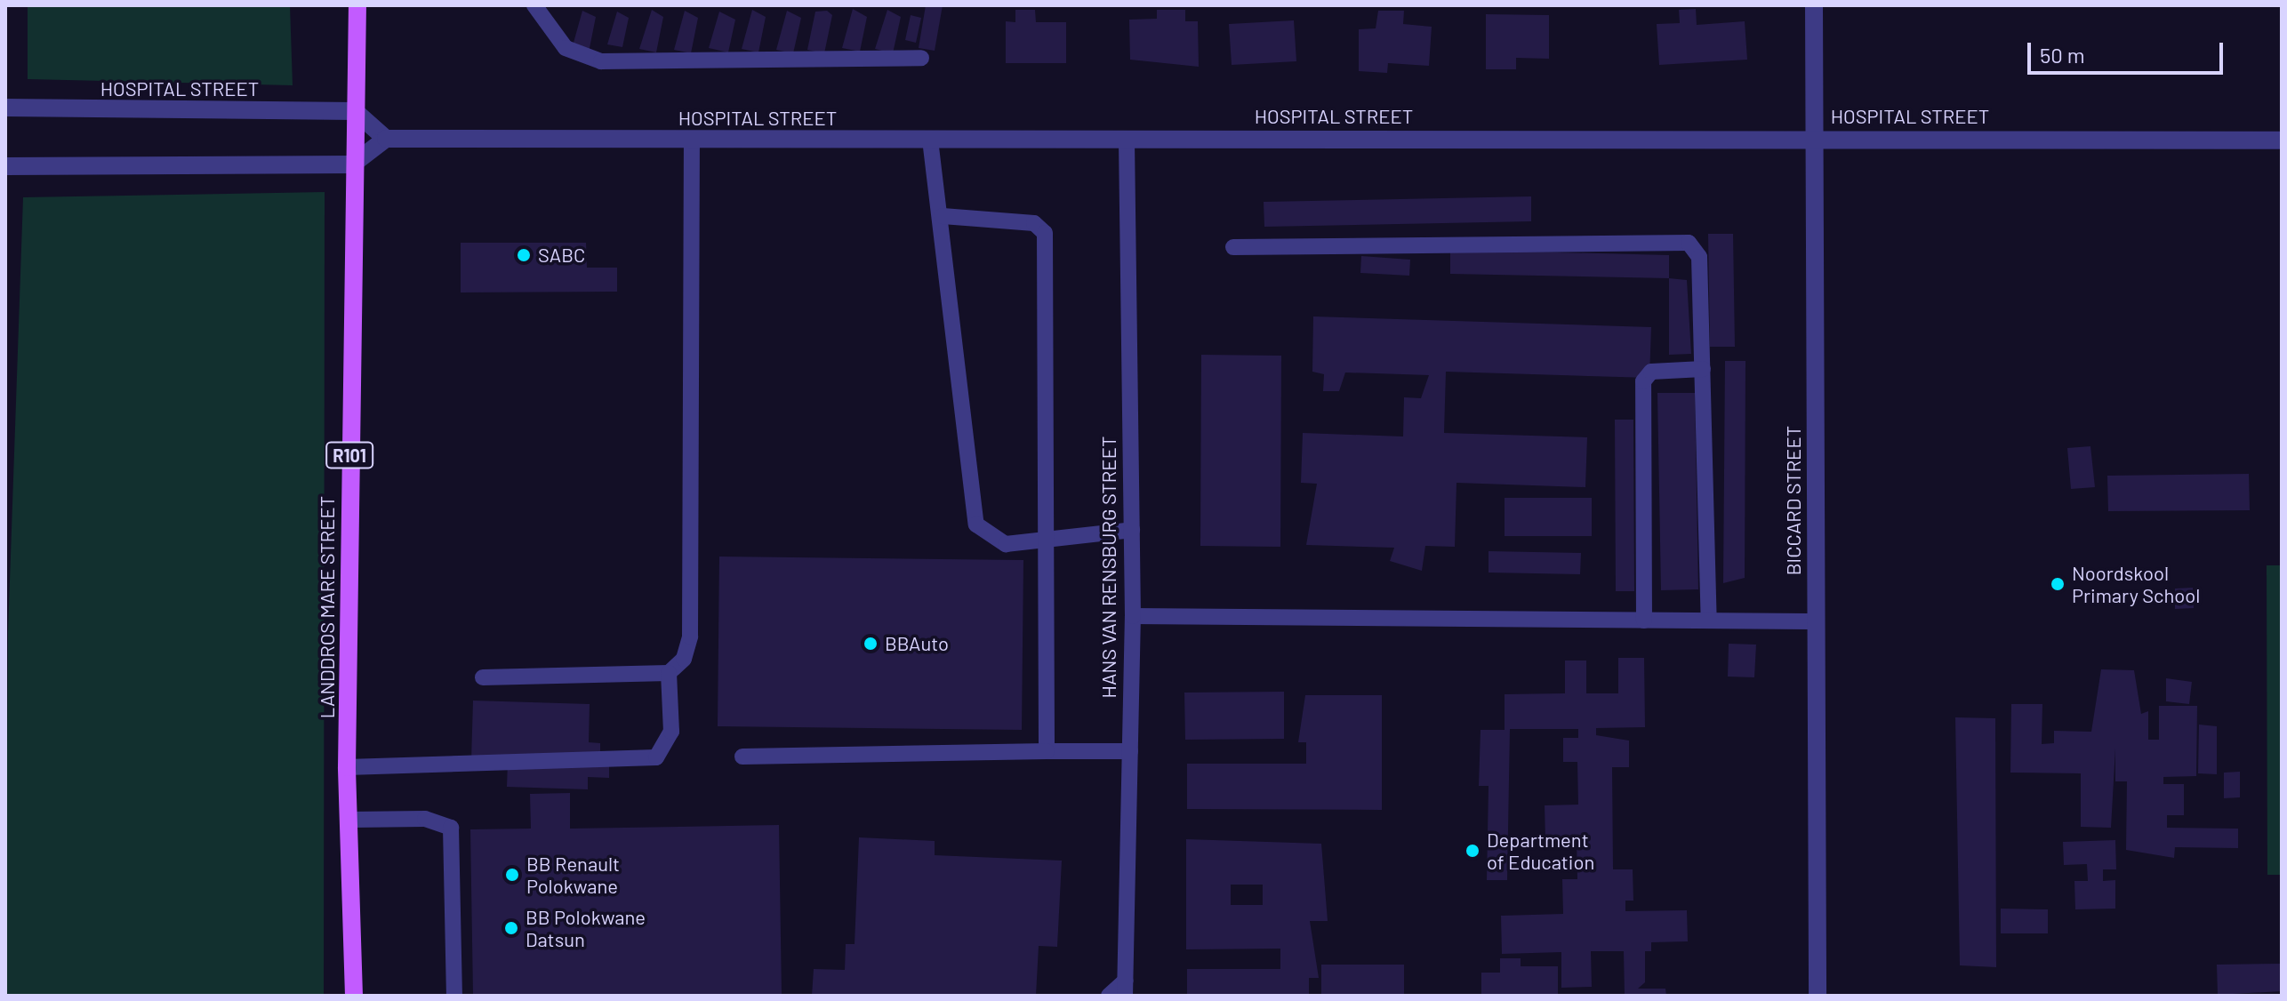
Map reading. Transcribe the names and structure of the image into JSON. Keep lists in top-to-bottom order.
{
  "streets": {
    "main road": ["R101", "LANDDROS MARE STREET"],
    "street": ["HOSPITAL STREET", "BICCARD STREET"],
    "lane": ["HANS VAN RENSBURG STREET"]
  },
  "crossings": [
    ["HOSPITAL STREET", "BICCARD STREET"],
    ["HOSPITAL STREET", "HANS VAN RENSBURG STREET"],
    ["HOSPITAL STREET", "LANDDROS MARE STREET"]
  ],
  "places": [
    "SABC",
    "Noordskool Primary School",
    "BBAuto",
    "Department of Education",
    "BB Renault Polokwane",
    "BB Polokwane Datsun"
  ],
  "scale_bar": "50 m"
}
